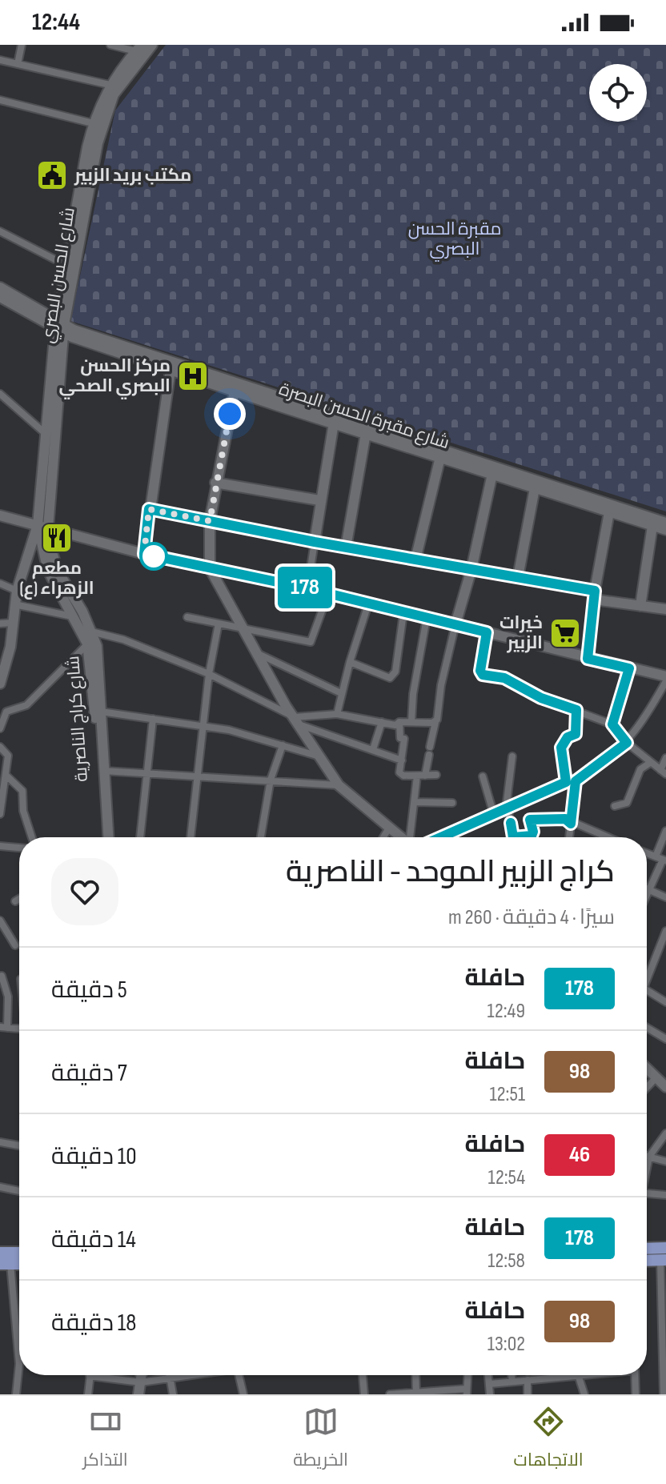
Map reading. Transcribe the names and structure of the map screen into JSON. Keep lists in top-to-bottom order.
{
  "streets": {
    "street": ["شارع الحسن البصري", "شارع مقبرة الحسن البصرة", "شارع كراج الناصرية"]
  },
  "crossings": [
    ["شارع الحسن البصري", "شارع مقبرة الحسن البصرة"],
    ["شارع الحسن البصري", "شارع كراج الناصرية"]
  ],
  "parks": ["مقبرة الحسن البصري"],
  "places": {
    "public building": ["مكتب بريد الزبير"],
    "hospital": ["مركز الحسن البصري الصحي"],
    "restaurant": ["مطعم الزهراء (ع)"],
    "supermarket": ["خيرات الزبير"]
  },
  "lines": ["bus line 178"],
  "page": {
    "status": "12:44",
    "on_map": "178",
    "heading": ["كراج الزبير الموحد - الناصرية", "سيرًا · 4 دقيقة · 260 m"],
    "list": [
      {
        "mark": "178",
        "name": "حافلة",
        "note": "12:49",
        "value": "5 دقيقة"
      },
      {
        "mark": "98",
        "name": "حافلة",
        "note": "12:51",
        "value": "7 دقيقة"
      },
      {
        "mark": "46",
        "name": "حافلة",
        "note": "12:54",
        "value": "10 دقيقة"
      },
      {
        "mark": "178",
        "name": "حافلة",
        "note": "12:58",
        "value": "14 دقيقة"
      },
      {
        "mark": "98",
        "name": "حافلة",
        "note": "13:02",
        "value": "18 دقيقة"
      }
    ],
    "tabs": ["الاتجاهات", "الخريطة", "التذاكر"]
  }
}
